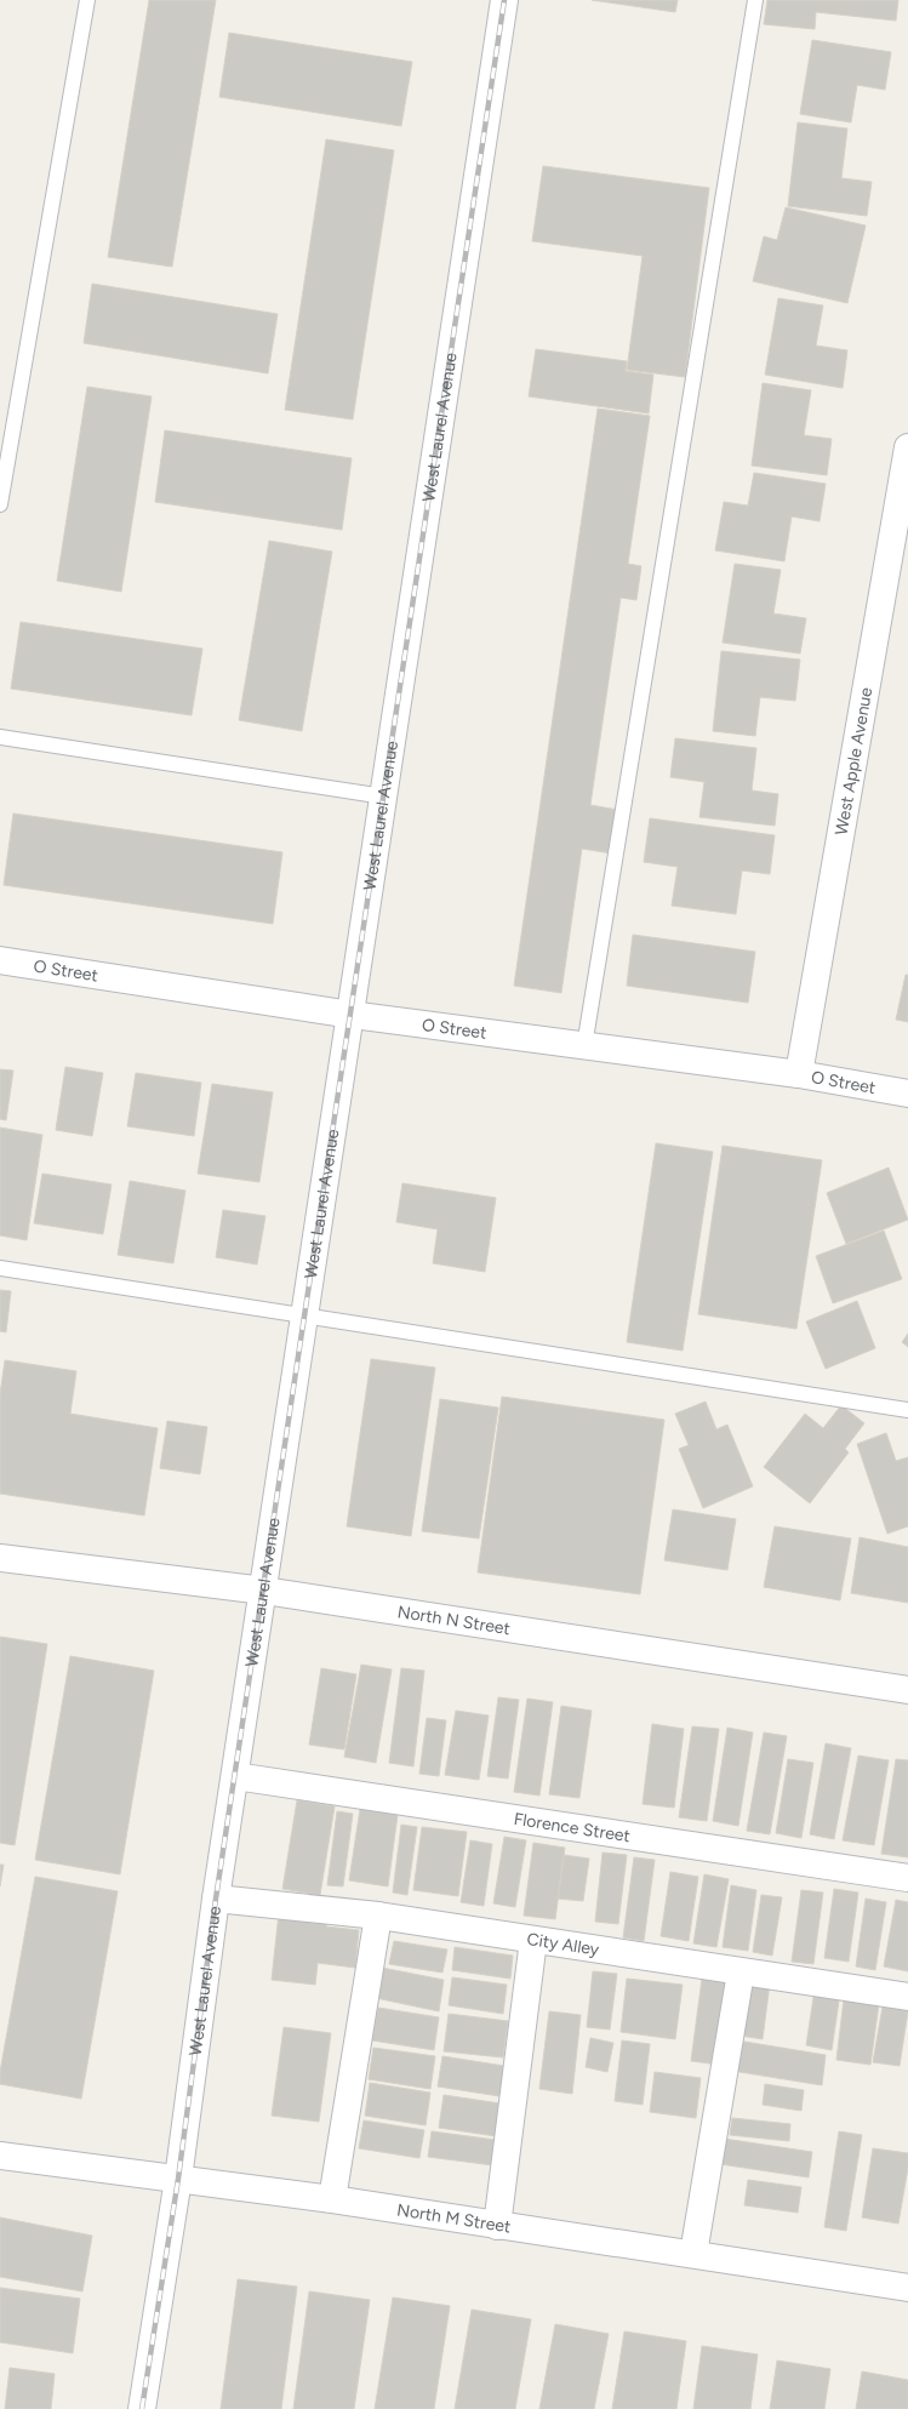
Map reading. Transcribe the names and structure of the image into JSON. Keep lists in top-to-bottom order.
{
  "streets": {
    "street": [
      "West Laurel Avenue",
      "West Apple Avenue",
      "O Street",
      "North N Street",
      "Florence Street",
      "City Alley",
      "North M Street"
    ]
  },
  "crossings": [
    ["West Laurel Avenue", "O Street"],
    ["West Laurel Avenue", "North N Street"],
    ["West Laurel Avenue", "Florence Street"],
    ["West Laurel Avenue", "City Alley"],
    ["West Laurel Avenue", "North M Street"],
    ["West Apple Avenue", "O Street"]
  ]
}
